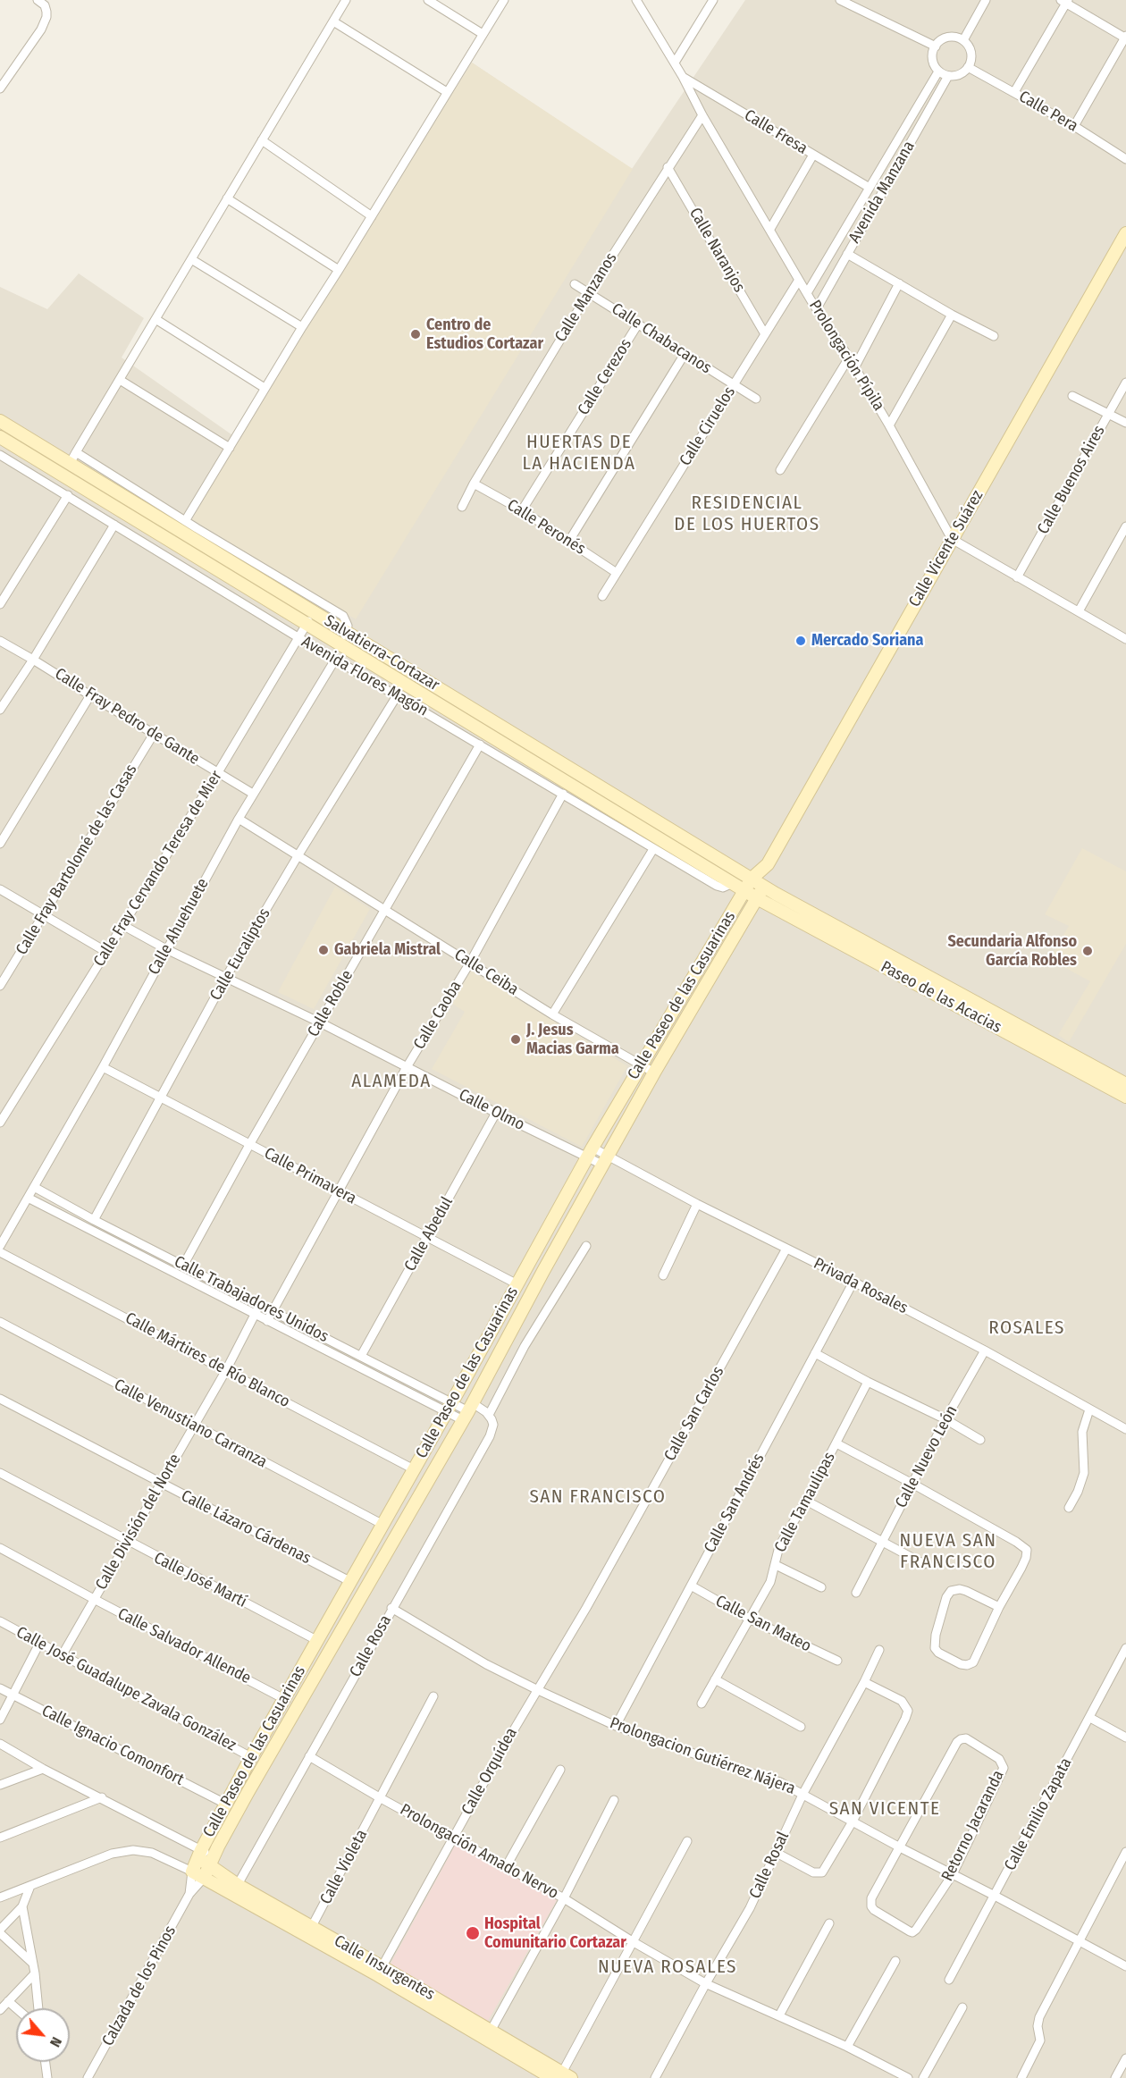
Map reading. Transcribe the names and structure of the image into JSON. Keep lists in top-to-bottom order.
{
  "streets": {
    "main road": [
      "Calle Vicente Suárez",
      "Salvatierra-Cortazar",
      "Calle Paseo de las Casuarinas",
      "Paseo de las Acacias",
      "Calle Insurgentes"
    ],
    "street": [
      "Calle Pera",
      "Calle Fresa",
      "Avenida Manzana",
      "Calle Naranjos",
      "Calle Manzanos",
      "Calle Chabacanos",
      "Prolongación Pípila",
      "Calle Cerezos",
      "Calle Ciruelos",
      "Calle Buenos Aires",
      "Calle Peronés",
      "Avenida Flores Magón",
      "Calle Fray Pedro de Gante",
      "Calle Fray Bartolomé de las Casas",
      "Calle Fray Cervando Teresa de Mier",
      "Calle Ahuehuete",
      "Calle Eucaliptos",
      "Calle Ceiba",
      "Calle Roble",
      "Calle Caoba",
      "Calle Olmo",
      "Calle Primavera",
      "Calle Abedul",
      "Privada Rosales",
      "Calle Trabajadores Unidos",
      "Calle Mártires de Río Blanco",
      "Calle San Carlos",
      "Calle Venustiano Carranza",
      "Calle Nuevo León",
      "Calle Tamaulipas",
      "Calle San Andrés",
      "Calle División del Norte",
      "Calle Lázaro Cárdenas",
      "Calle José Martí",
      "Calle San Mateo",
      "Calle Salvador Allende",
      "Calle Rosa",
      "Calle José Guadalupe Zavala González",
      "Calle Ignacio Comonfort",
      "Prolongacion Gutiérrez Nájera",
      "Calle Orquídea",
      "Calle Emilio Zapata",
      "Retorno Jacaranda",
      "Prolongación Amado Nervo",
      "Calle Rosal",
      "Calle Violeta",
      "Calzada de los Pinos"
    ]
  },
  "crossings": [
    ["Calle Pera", "Avenida Manzana"],
    ["Calle Fresa", "Avenida Manzana"],
    ["Calle Fresa", "Prolongación Pípila"],
    ["Avenida Manzana", "Prolongación Pípila"],
    ["Calle Naranjos", "Calle Manzanos"],
    ["Calle Naranjos", "Calle Ciruelos"],
    ["Calle Manzanos", "Calle Chabacanos"],
    ["Calle Manzanos", "Prolongación Pípila"],
    ["Calle Manzanos", "Calle Peronés"],
    ["Calle Chabacanos", "Calle Cerezos"],
    ["Calle Chabacanos", "Calle Ciruelos"],
    ["Prolongación Pípila", "Calle Ciruelos"],
    ["Prolongación Pípila", "Calle Vicente Suárez"],
    ["Calle Cerezos", "Calle Peronés"],
    ["Calle Ciruelos", "Calle Peronés"],
    ["Calle Vicente Suárez", "Salvatierra-Cortazar"],
    ["Calle Vicente Suárez", "Calle Paseo de las Casuarinas"],
    ["Calle Vicente Suárez", "Paseo de las Acacias"],
    ["Salvatierra-Cortazar", "Avenida Flores Magón"],
    ["Salvatierra-Cortazar", "Calle Fray Cervando Teresa de Mier"],
    ["Salvatierra-Cortazar", "Calle Paseo de las Casuarinas"],
    ["Salvatierra-Cortazar", "Paseo de las Acacias"],
    ["Avenida Flores Magón", "Calle Fray Cervando Teresa de Mier"],
    ["Avenida Flores Magón", "Calle Ahuehuete"],
    ["Avenida Flores Magón", "Calle Eucaliptos"],
    ["Avenida Flores Magón", "Calle Roble"],
    ["Avenida Flores Magón", "Calle Caoba"],
    ["Calle Fray Pedro de Gante", "Calle Fray Bartolomé de las Casas"],
    ["Calle Fray Pedro de Gante", "Calle Fray Cervando Teresa de Mier"],
    ["Calle Fray Pedro de Gante", "Calle Ahuehuete"],
    ["Calle Fray Cervando Teresa de Mier", "Calle Olmo"],
    ["Calle Ahuehuete", "Calle Ceiba"],
    ["Calle Ahuehuete", "Calle Olmo"],
    ["Calle Ahuehuete", "Calle Primavera"],
    ["Calle Ahuehuete", "Calle Trabajadores Unidos"],
    ["Calle Eucaliptos", "Calle Ceiba"],
    ["Calle Eucaliptos", "Calle Olmo"],
    ["Calle Eucaliptos", "Calle Primavera"],
    ["Calle Eucaliptos", "Calle Trabajadores Unidos"],
    ["Calle Ceiba", "Calle Paseo de las Casuarinas"],
    ["Calle Ceiba", "Calle Roble"],
    ["Calle Ceiba", "Calle Caoba"],
    ["Calle Paseo de las Casuarinas", "Paseo de las Acacias"],
    ["Calle Paseo de las Casuarinas", "Calle Olmo"],
    ["Calle Paseo de las Casuarinas", "Calle Primavera"],
    ["Calle Paseo de las Casuarinas", "Privada Rosales"],
    ["Calle Paseo de las Casuarinas", "Calle Trabajadores Unidos"],
    ["Calle Paseo de las Casuarinas", "Calle Mártires de Río Blanco"],
    ["Calle Paseo de las Casuarinas", "Calle Venustiano Carranza"],
    ["Calle Paseo de las Casuarinas", "Calle Lázaro Cárdenas"],
    ["Calle Paseo de las Casuarinas", "Calle José Martí"],
    ["Calle Paseo de las Casuarinas", "Calle Salvador Allende"],
    ["Calle Paseo de las Casuarinas", "Calle Rosa"],
    ["Calle Paseo de las Casuarinas", "Calle José Guadalupe Zavala González"],
    ["Calle Paseo de las Casuarinas", "Calle Ignacio Comonfort"],
    ["Calle Paseo de las Casuarinas", "Calle Insurgentes"],
    ["Calle Paseo de las Casuarinas", "Calzada de los Pinos"],
    ["Calle Roble", "Calle Olmo"],
    ["Calle Roble", "Calle Primavera"],
    ["Calle Roble", "Calle Trabajadores Unidos"],
    ["Calle Caoba", "Calle Olmo"],
    ["Calle Caoba", "Calle Primavera"],
    ["Calle Caoba", "Calle Trabajadores Unidos"],
    ["Calle Olmo", "Calle Abedul"],
    ["Calle Olmo", "Privada Rosales"],
    ["Calle Primavera", "Calle Abedul"],
    ["Calle Abedul", "Calle Trabajadores Unidos"],
    ["Privada Rosales", "Calle San Carlos"],
    ["Privada Rosales", "Calle Nuevo León"],
    ["Privada Rosales", "Calle San Andrés"],
    ["Calle Trabajadores Unidos", "Calle División del Norte"],
    ["Calle Trabajadores Unidos", "Calle Rosa"],
    ["Calle Mártires de Río Blanco", "Calle División del Norte"],
    ["Calle San Carlos", "Prolongacion Gutiérrez Nájera"],
    ["Calle San Carlos", "Calle Orquídea"],
    ["Calle Venustiano Carranza", "Calle División del Norte"],
    ["Calle Tamaulipas", "Calle San Mateo"],
    ["Calle San Andrés", "Calle San Mateo"],
    ["Calle San Andrés", "Prolongacion Gutiérrez Nájera"],
    ["Calle División del Norte", "Calle Lázaro Cárdenas"],
    ["Calle División del Norte", "Calle José Martí"],
    ["Calle División del Norte", "Calle Salvador Allende"],
    ["Calle División del Norte", "Calle José Guadalupe Zavala González"],
    ["Calle Rosa", "Prolongacion Gutiérrez Nájera"],
    ["Calle Rosa", "Prolongación Amado Nervo"],
    ["Calle Rosa", "Calle Insurgentes"],
    ["Prolongacion Gutiérrez Nájera", "Calle Orquídea"],
    ["Prolongacion Gutiérrez Nájera", "Calle Emilio Zapata"],
    ["Prolongacion Gutiérrez Nájera", "Retorno Jacaranda"],
    ["Prolongacion Gutiérrez Nájera", "Calle Rosal"],
    ["Calle Orquídea", "Prolongación Amado Nervo"],
    ["Calle Orquídea", "Calle Insurgentes"],
    ["Prolongación Amado Nervo", "Calle Rosal"],
    ["Prolongación Amado Nervo", "Calle Violeta"],
    ["Calle Violeta", "Calle Insurgentes"],
    ["Calle Insurgentes", "Calzada de los Pinos"]
  ],
  "districts": [
    "HUERTAS DE LA HACIENDA",
    "RESIDENCIAL DE LOS HUERTOS",
    "ALAMEDA",
    "ROSALES",
    "SAN FRANCISCO",
    "NUEVA SAN FRANCISCO",
    "SAN VICENTE",
    "NUEVA ROSALES"
  ],
  "places": [
    "Centro de Estudios Cortazar",
    "Mercado Soriana",
    "Gabriela Mistral",
    "Secundaria Alfonso García Robles",
    "J. Jesus Macias Garma",
    "Hospital Comunitario Cortazar"
  ],
  "north": "bottom right"
}
